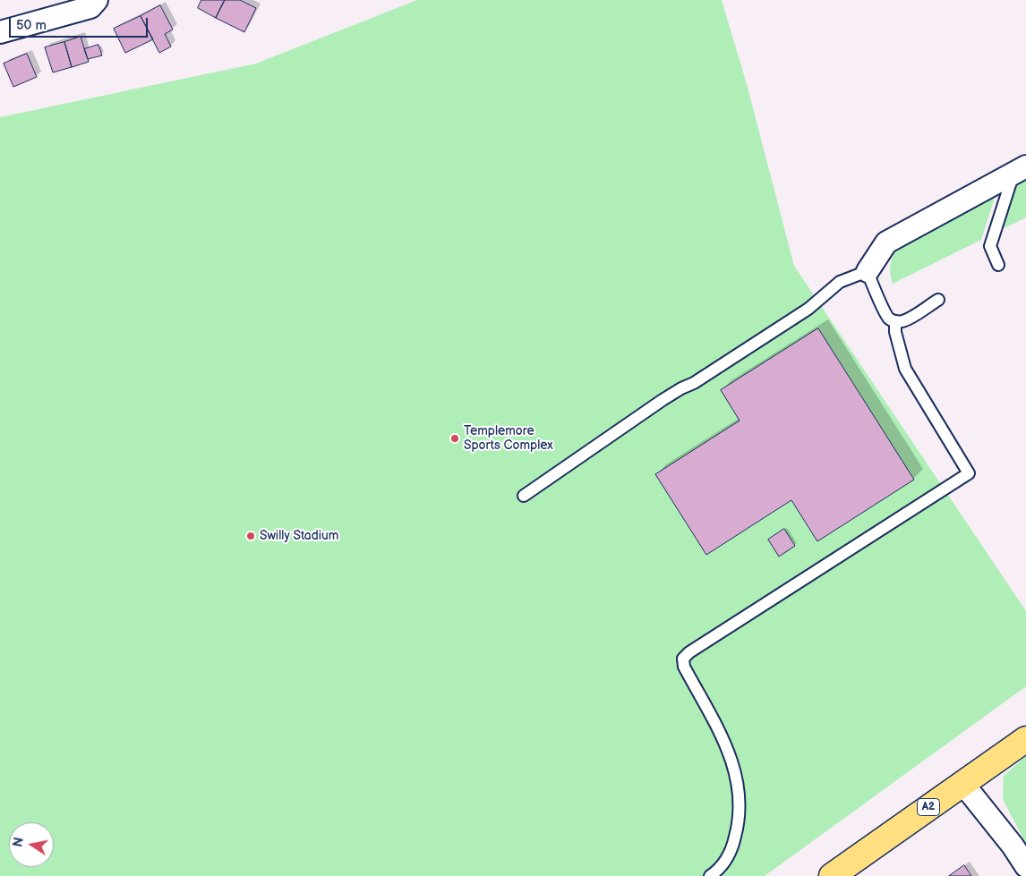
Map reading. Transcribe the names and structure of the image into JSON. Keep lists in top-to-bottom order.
{
  "streets": {
    "highway": ["A2"]
  },
  "places": ["Templemore Sports Complex", "Swilly Stadium"],
  "scale_bar": "50 m",
  "north": "left"
}
